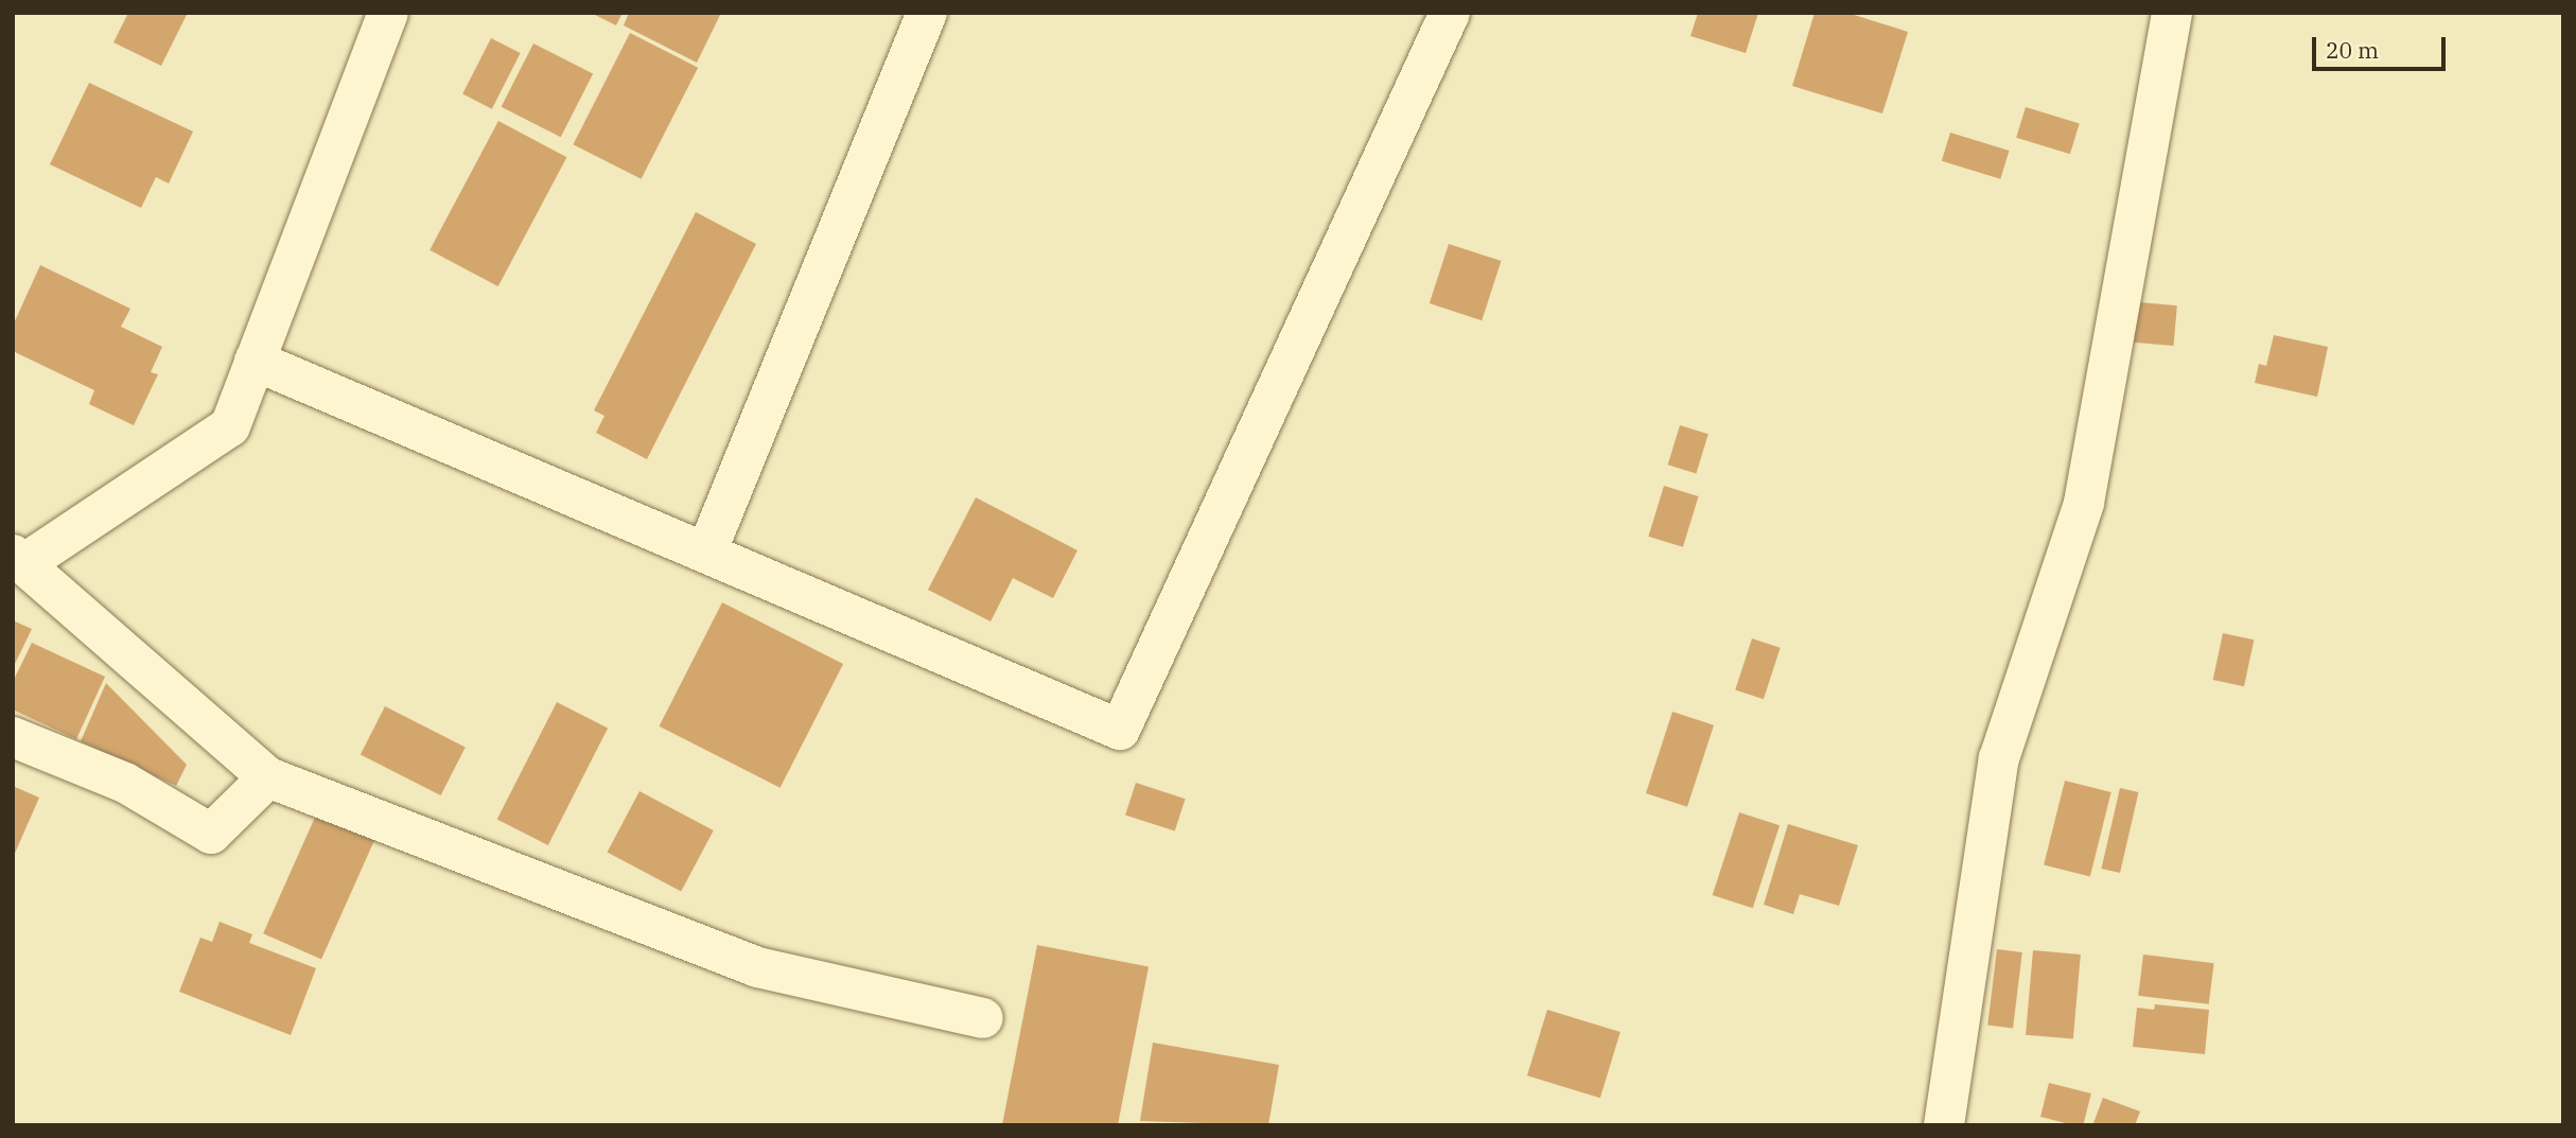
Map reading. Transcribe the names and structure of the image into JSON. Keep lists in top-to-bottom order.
{
  "scale_bar": "20 m"
}
